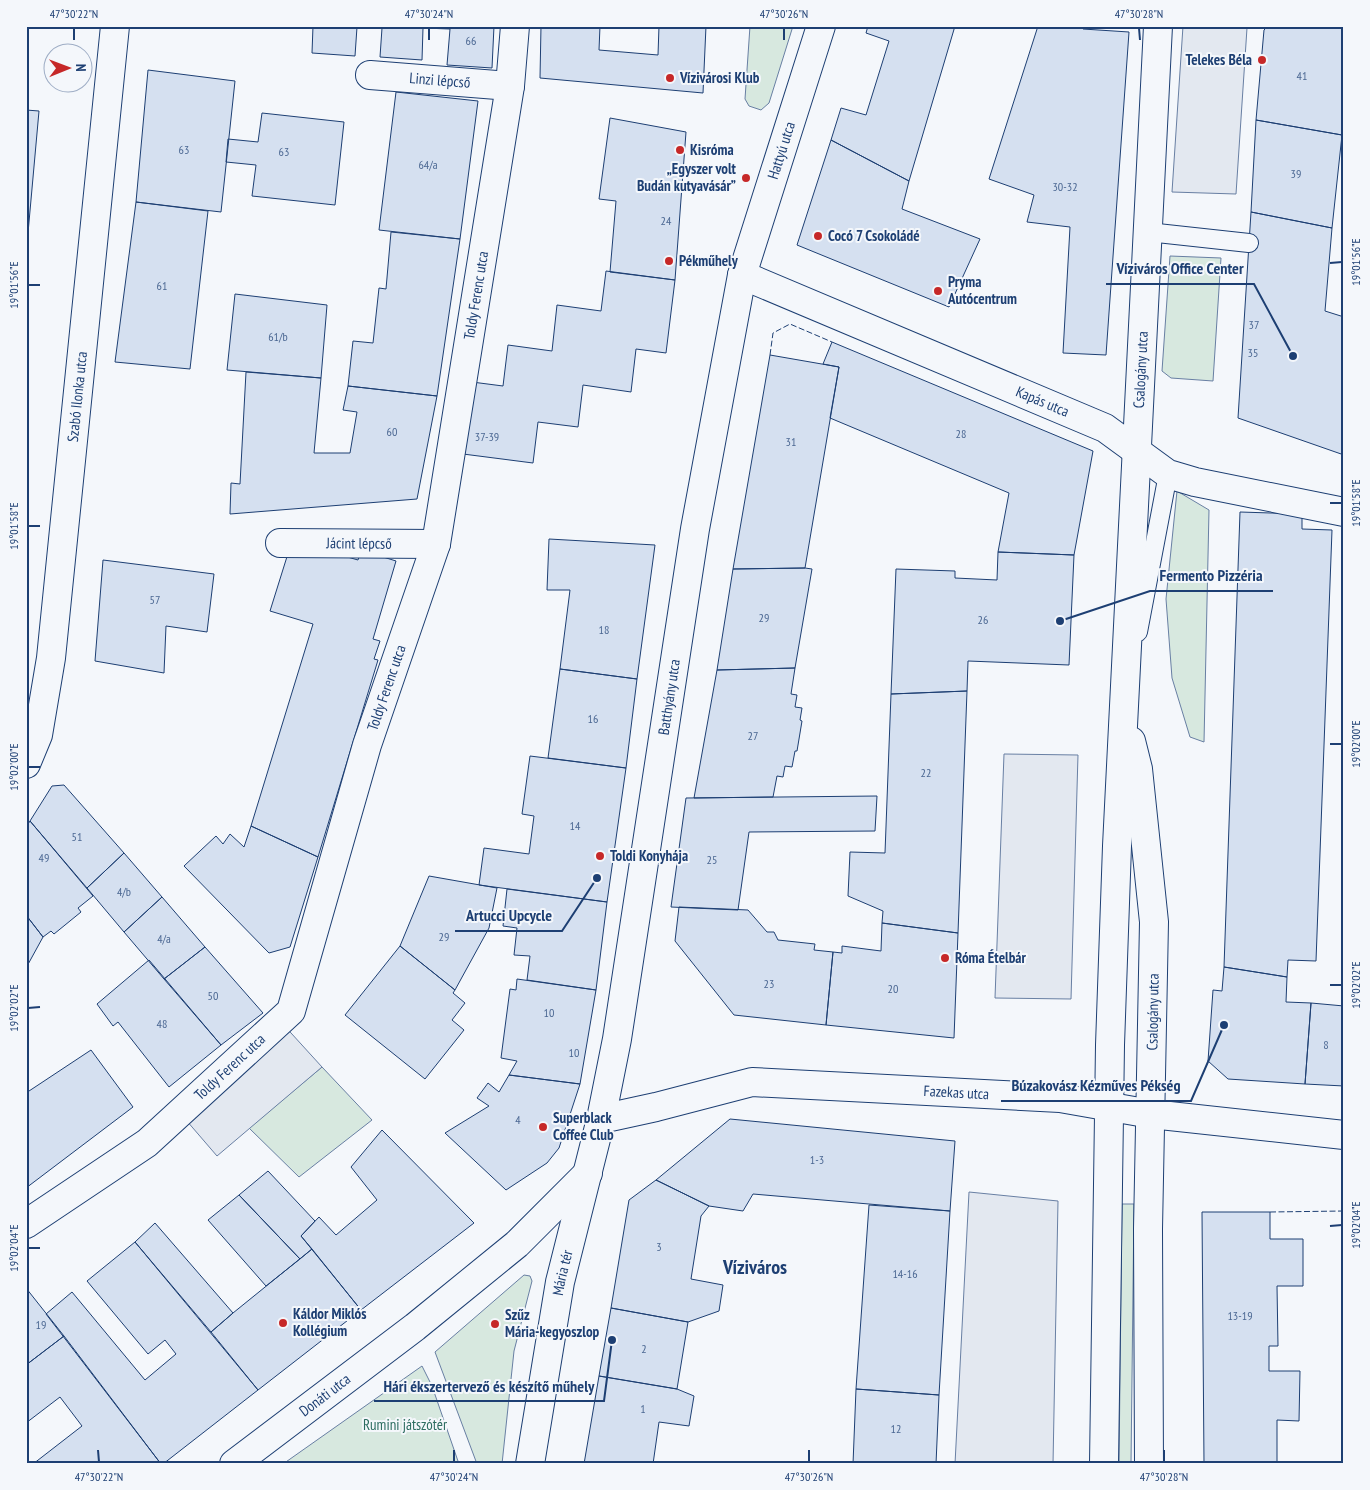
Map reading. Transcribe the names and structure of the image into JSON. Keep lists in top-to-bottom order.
{
  "streets": {
    "street": [
      "Linzi lépcső",
      "Hattyú utca",
      "Toldy Ferenc utca",
      "Csalogány utca",
      "Szabó Ilonka utca",
      "Kapás utca",
      "Jácint lépcső",
      "Batthyány utca",
      "Fazekas utca",
      "Mária tér",
      "Donáti utca"
    ]
  },
  "crossings": [
    ["Linzi lépcső", "Toldy Ferenc utca"],
    ["Hattyú utca", "Kapás utca"],
    ["Hattyú utca", "Batthyány utca"],
    ["Toldy Ferenc utca", "Jácint lépcső"],
    ["Csalogány utca", "Kapás utca"],
    ["Csalogány utca", "Fazekas utca"],
    ["Kapás utca", "Batthyány utca"],
    ["Batthyány utca", "Fazekas utca"],
    ["Batthyány utca", "Mária tér"],
    ["Fazekas utca", "Mária tér"],
    ["Mária tér", "Donáti utca"]
  ],
  "districts": ["Víziváros"],
  "parks": ["Rumini játszótér"],
  "places": [
    "Telekes Béla",
    "Vízivárosi Klub",
    "Kisróma",
    "„Egyszer volt Budán kutyavásár”",
    "Cocó 7 Csokoládé",
    "Pékműhely",
    "Pryma Autócentrum",
    "Víziváros Office Center",
    "Fermento Pizzéria",
    "Toldi Konyhája",
    "Artucci Upcycle",
    "Róma Ételbár",
    "Búzakovász Kézműves Pékség",
    "Superblack Coffee Club",
    "Káldor Miklós Kollégium",
    "Szűz Mária-kegyoszlop",
    "Hári ékszertervező és készítő műhely"
  ],
  "house_numbers": [
    "66",
    "41",
    "63",
    "63",
    "64/a",
    "39",
    "30-32",
    "24",
    "61",
    "37",
    "61/b",
    "35",
    "60",
    "28",
    "37-39",
    "31",
    "57",
    "29",
    "26",
    "18",
    "16",
    "27",
    "22",
    "14",
    "51",
    "49",
    "25",
    "4/b",
    "29",
    "4/a",
    "23",
    "20",
    "50",
    "10",
    "48",
    "8",
    "10",
    "4",
    "1-3",
    "3",
    "14-16",
    "13-19",
    "19",
    "2",
    "1",
    "12"
  ],
  "north": "right",
  "coordinates": [
    "47°30'22\"N",
    "47°30'24\"N",
    "47°30'26\"N",
    "47°30'28\"N",
    "19°01'56\"E",
    "19°01'58\"E",
    "19°02'00\"E",
    "19°02'02\"E",
    "19°02'04\"E"
  ]
}
